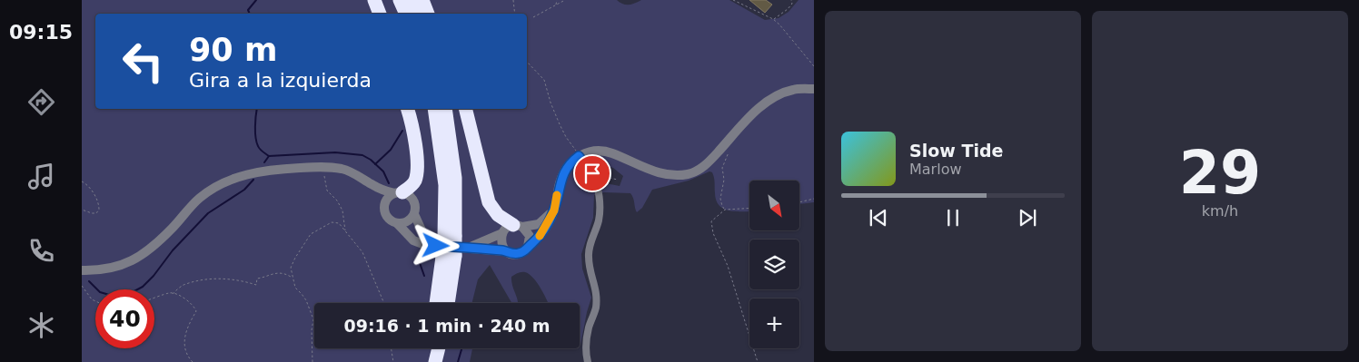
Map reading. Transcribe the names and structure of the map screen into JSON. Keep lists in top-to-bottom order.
{
  "north": "bottom right",
  "page": {
    "tabs": "09:15",
    "tile": ["29", "km/h"],
    "turn": ["90 m", "Gira a la izquierda"],
    "song": ["Slow Tide", "Marlow"],
    "map_buttons": "+",
    "limit": "40",
    "trip": "09:16 · 1 min · 240 m"
  }
}
